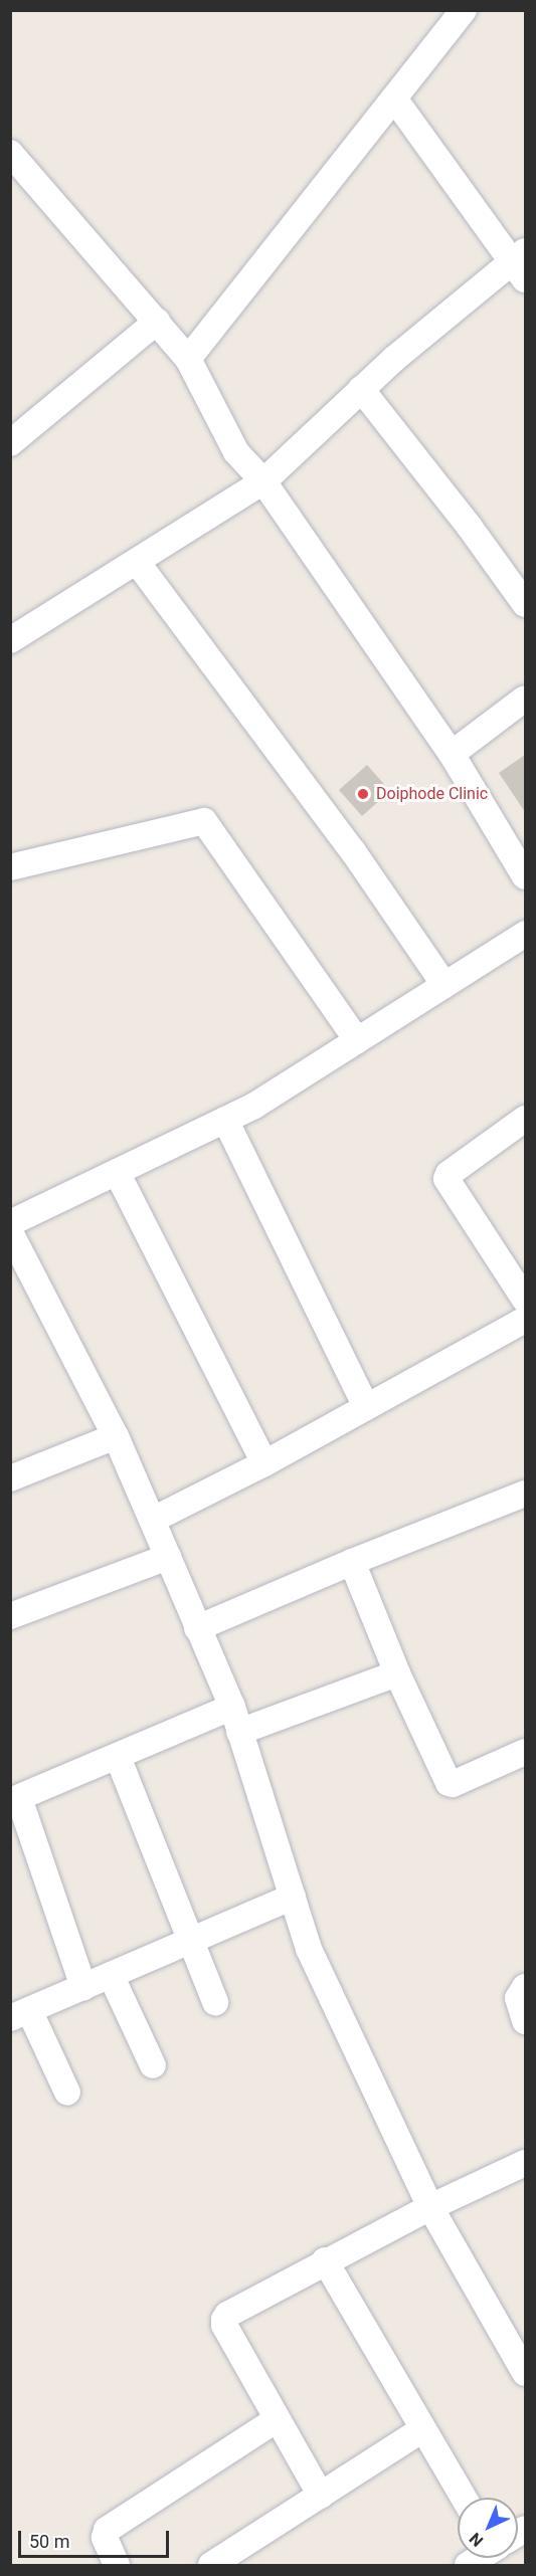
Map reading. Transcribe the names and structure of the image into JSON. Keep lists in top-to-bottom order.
{
  "places": ["Doiphode Clinic"],
  "scale_bar": "50 m",
  "north": "bottom left"
}
